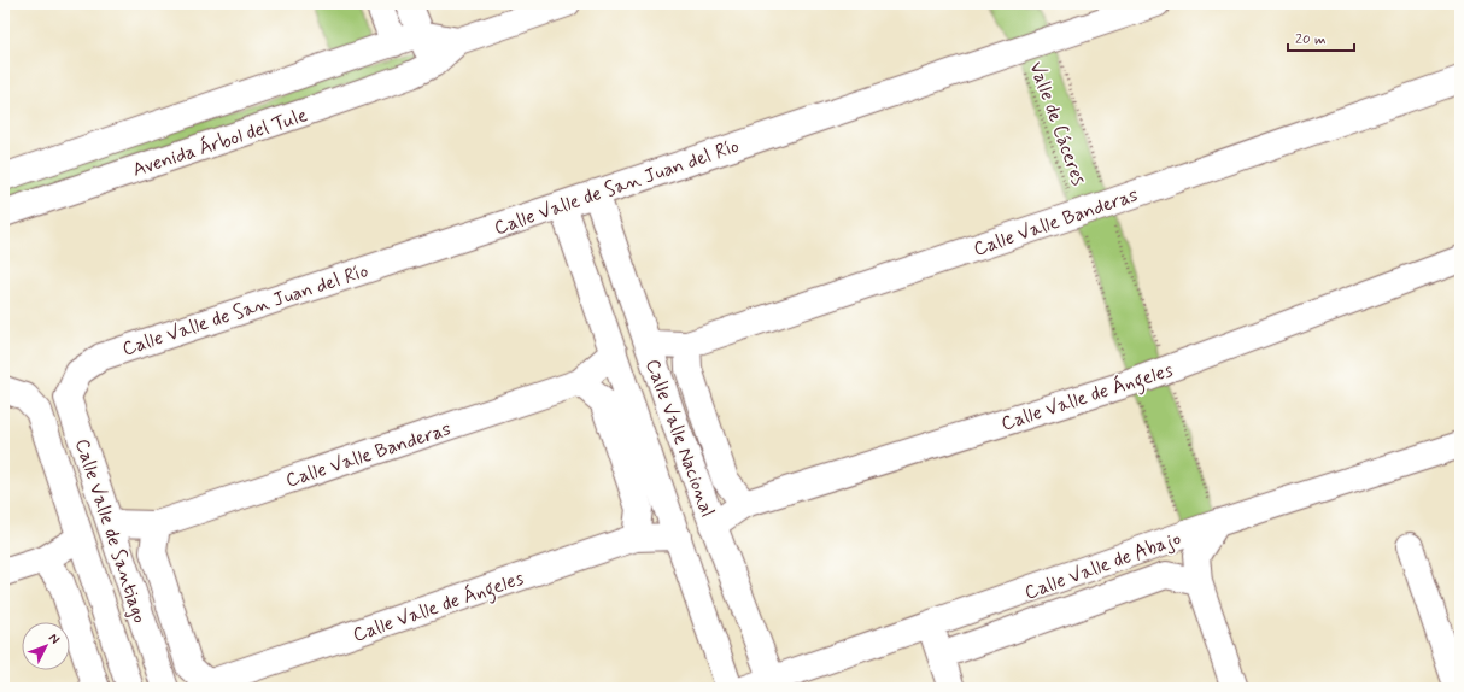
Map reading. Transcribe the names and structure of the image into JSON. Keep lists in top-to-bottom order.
{
  "streets": {
    "street": [
      "Avenida Árbol del Tule",
      "Calle Valle de San Juan del Río",
      "Calle Valle Banderas",
      "Calle Valle de Ángeles",
      "Calle Valle Nacional",
      "Calle Valle de Santiago",
      "Calle Valle de Abajo"
    ],
    "path": ["Valle de Cáceres"]
  },
  "crossings": [
    ["Valle de Cáceres", "Calle Valle de San Juan del Río"],
    ["Valle de Cáceres", "Calle Valle Banderas"],
    ["Valle de Cáceres", "Calle Valle de Ángeles"],
    ["Valle de Cáceres", "Calle Valle de Abajo"],
    ["Calle Valle de San Juan del Río", "Calle Valle Nacional"],
    ["Calle Valle de San Juan del Río", "Calle Valle de Santiago"],
    ["Calle Valle Banderas", "Calle Valle Nacional"],
    ["Calle Valle Banderas", "Calle Valle de Santiago"],
    ["Calle Valle de Ángeles", "Calle Valle Nacional"],
    ["Calle Valle Nacional", "Calle Valle de Abajo"]
  ],
  "scale_bar": "20 m",
  "north": "top right"
}
